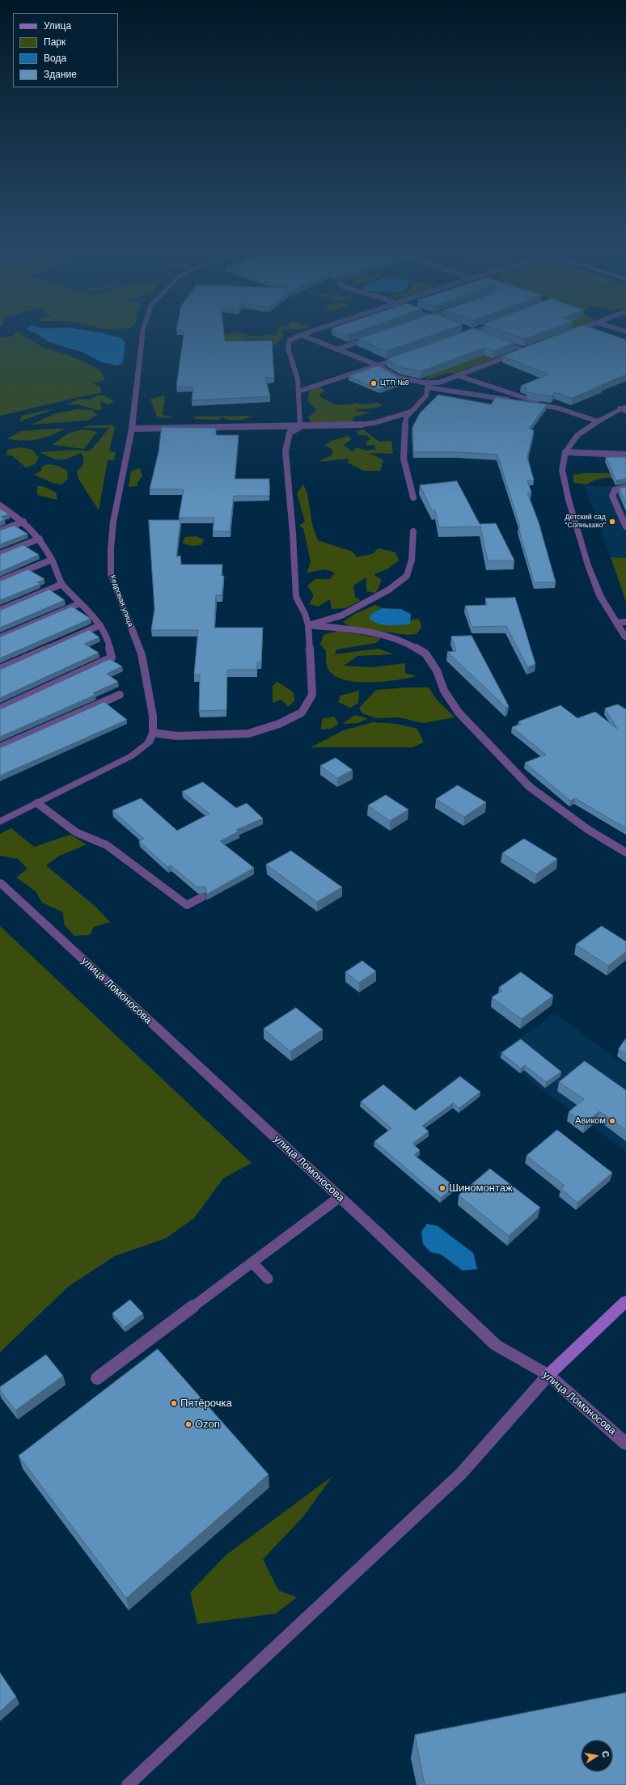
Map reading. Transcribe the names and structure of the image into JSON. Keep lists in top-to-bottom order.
{
  "streets": {
    "street": ["Кедровая улица", "улица Ломоносова"]
  },
  "places": [
    "ЦТП №8",
    "Детский сад \"Солнышко\"",
    "Авиком",
    "Шиномонтаж",
    "Пятёрочка",
    "Ozon"
  ],
  "legend": [
    "Улица",
    "Парк",
    "Вода",
    "Здание"
  ],
  "north": "right"
}
